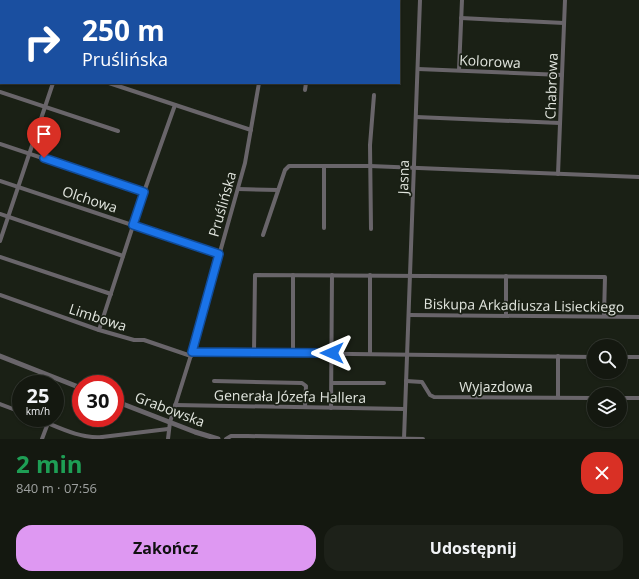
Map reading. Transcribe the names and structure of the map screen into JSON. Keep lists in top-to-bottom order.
{
  "streets": {
    "street": [
      "Kolorowa",
      "Chabrowa",
      "Jasna",
      "Olchowa",
      "Pruślińska",
      "Biskupa Arkadiusza Lisieckiego",
      "Limbowa",
      "Wyjazdowa",
      "Generała Józefa Hallera",
      "Grabowska"
    ]
  },
  "crossings": [
    ["Kolorowa", "Chabrowa"],
    ["Kolorowa", "Jasna"],
    ["Jasna", "Biskupa Arkadiusza Lisieckiego"],
    ["Jasna", "Wyjazdowa"],
    ["Jasna", "Generała Józefa Hallera"],
    ["Olchowa", "Pruślińska"],
    ["Pruślińska", "Limbowa"],
    ["Pruślińska", "Generała Józefa Hallera"],
    ["Pruślińska", "Grabowska"]
  ],
  "page": {
    "turn": ["250 m", "Pruślińska"],
    "speed": "25 km/h",
    "limit": "30",
    "heading": ["2 min", "840 m · 07:56"],
    "buttons": ["Zakończ", "Udostępnij"]
  }
}
